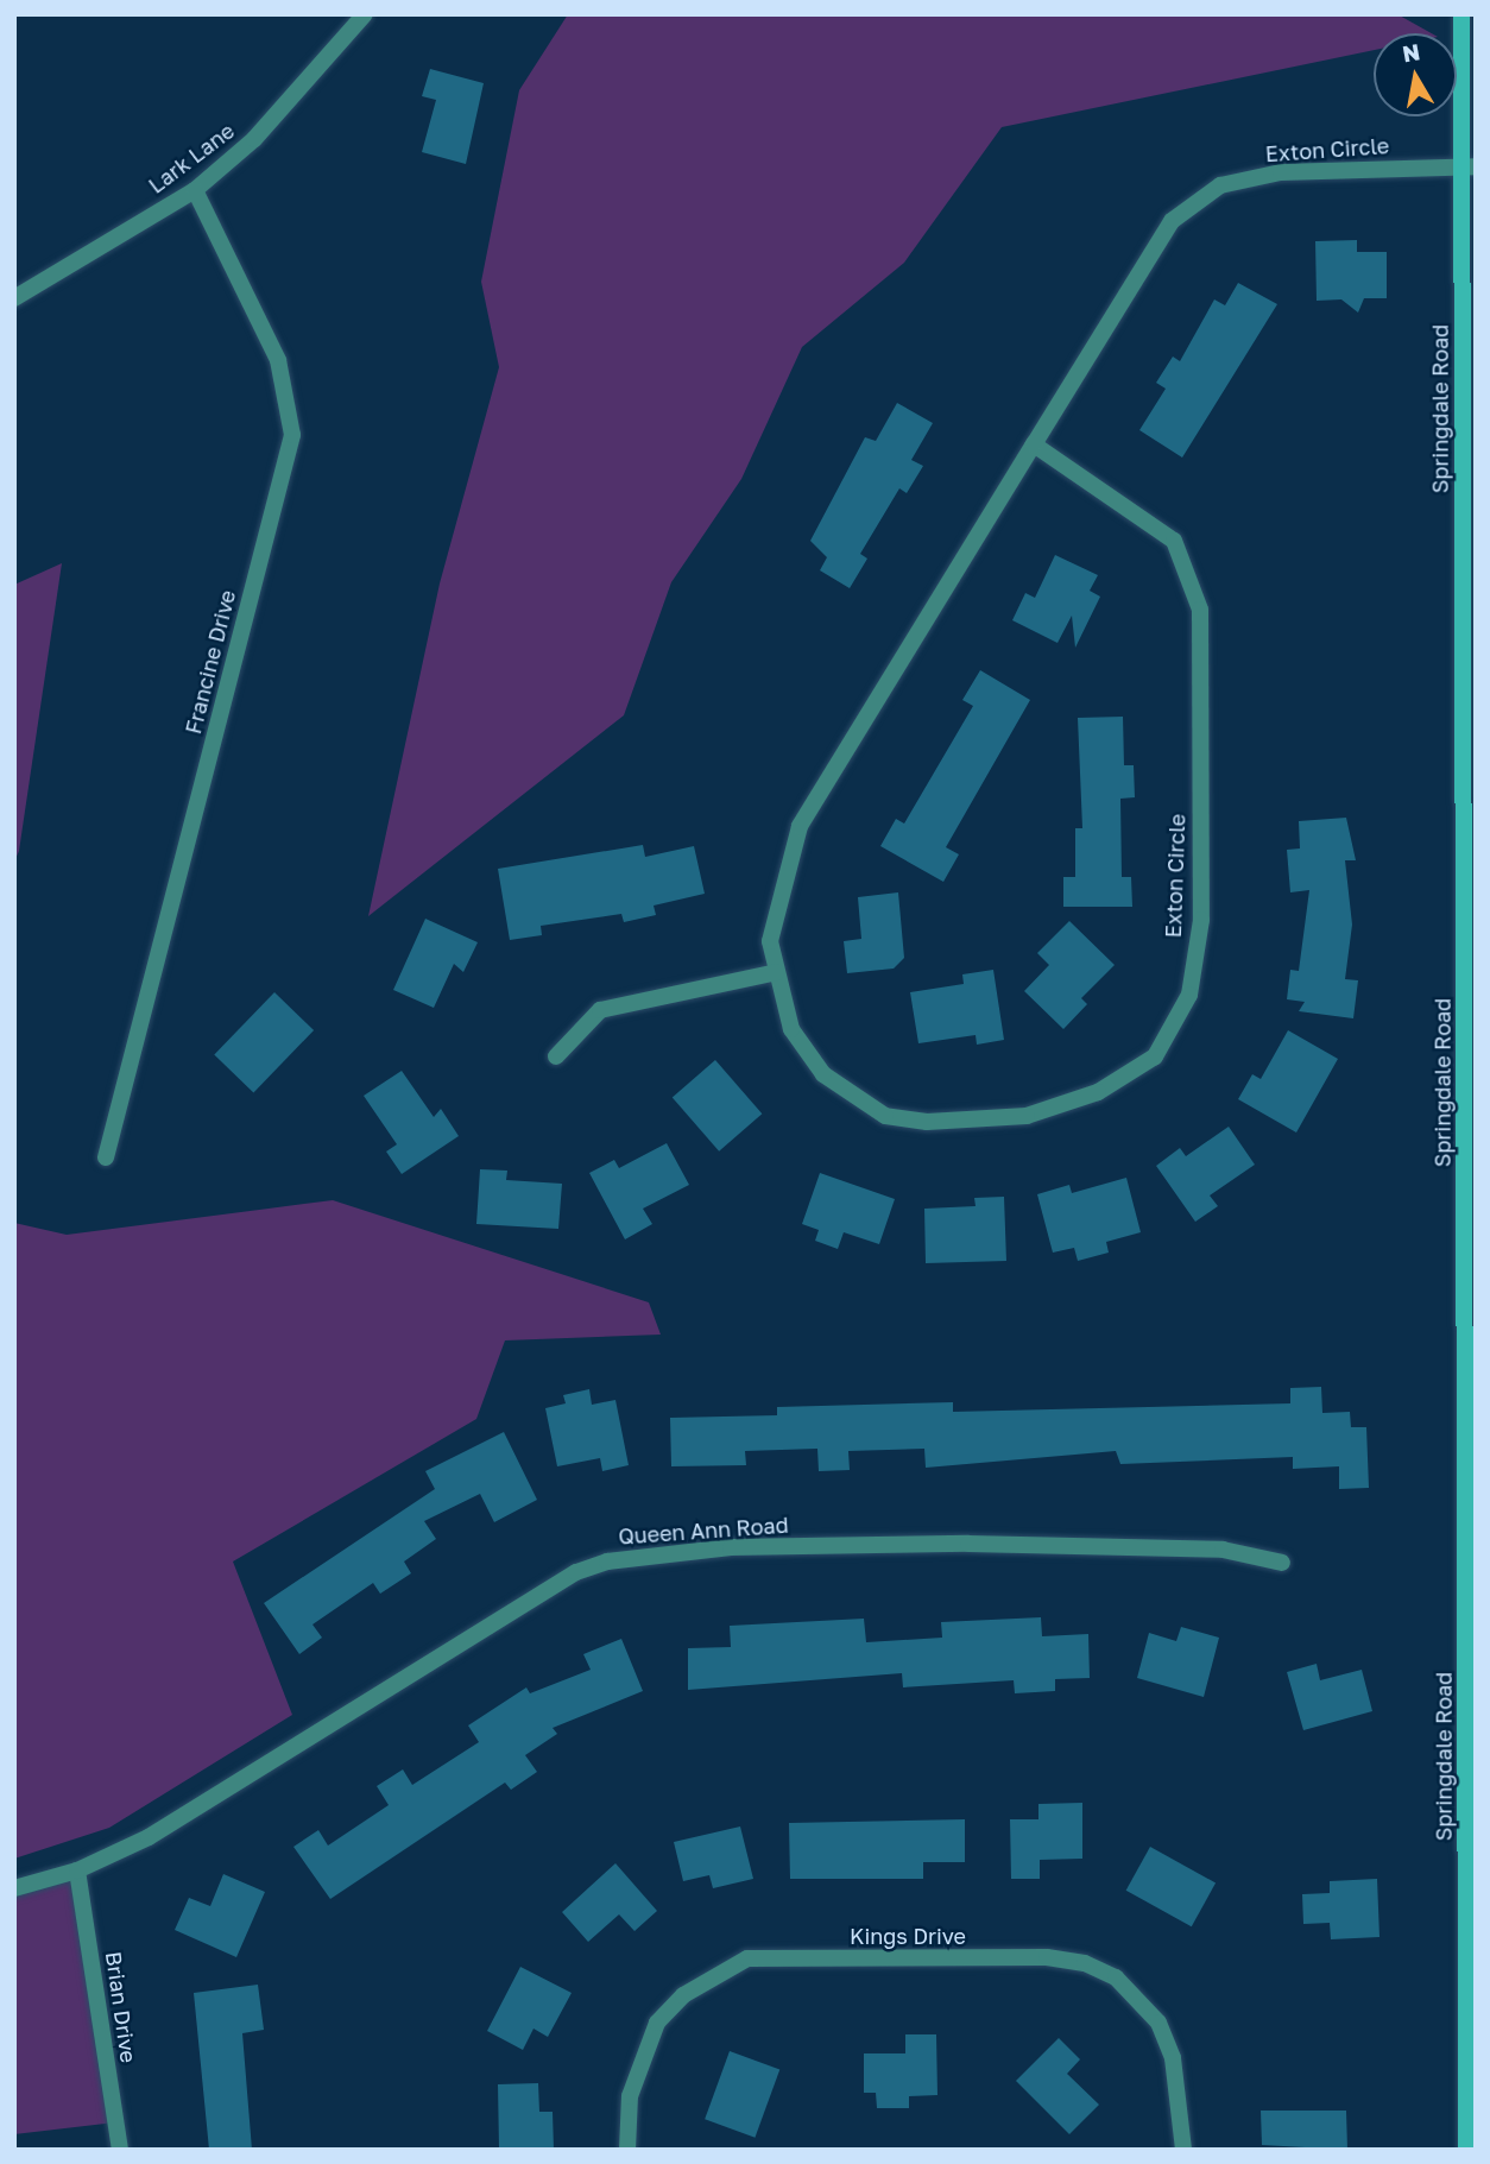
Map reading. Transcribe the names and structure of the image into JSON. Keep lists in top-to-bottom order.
{
  "streets": {
    "main road": ["Springdale Road"],
    "street": [
      "Exton Circle",
      "Lark Lane",
      "Francine Drive",
      "Queen Ann Road",
      "Kings Drive",
      "Brian Drive"
    ]
  },
  "crossings": [
    ["Exton Circle", "Springdale Road"],
    ["Lark Lane", "Francine Drive"],
    ["Queen Ann Road", "Brian Drive"]
  ],
  "north": "top"
}
